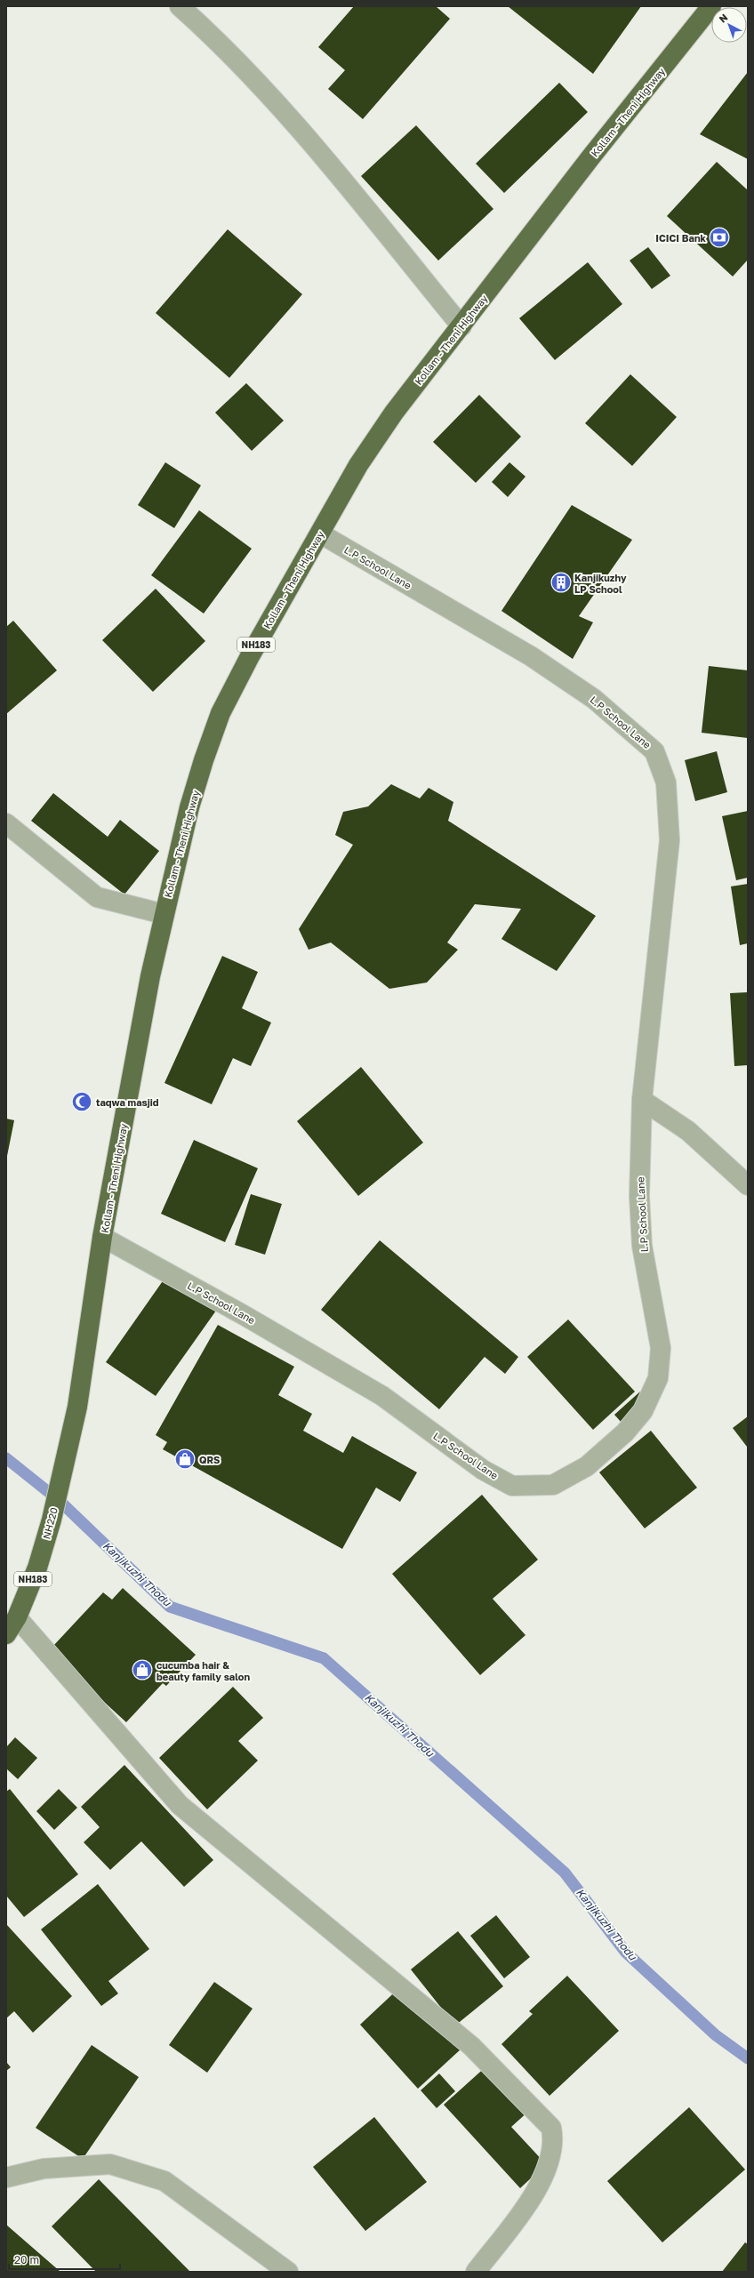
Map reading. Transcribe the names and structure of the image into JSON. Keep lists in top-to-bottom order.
{
  "streets": {
    "highway": ["Kollam - Theni Highway", "NH183", "NH220"],
    "street": ["L.P School Lane"]
  },
  "crossings": [
    ["Kollam - Theni Highway", "L.P School Lane"],
    ["Kollam - Theni Highway", "NH220"]
  ],
  "water": ["Kanjikuzhi Thodu"],
  "places": {
    "bank": ["ICICI Bank"],
    "building": ["Kanjikuzhy LP School"],
    "mosque": ["taqwa masjid"],
    "shop": ["QRS", "cucumba hair & beauty family salon"]
  },
  "scale_bar": "20 m",
  "north": "top left"
}
